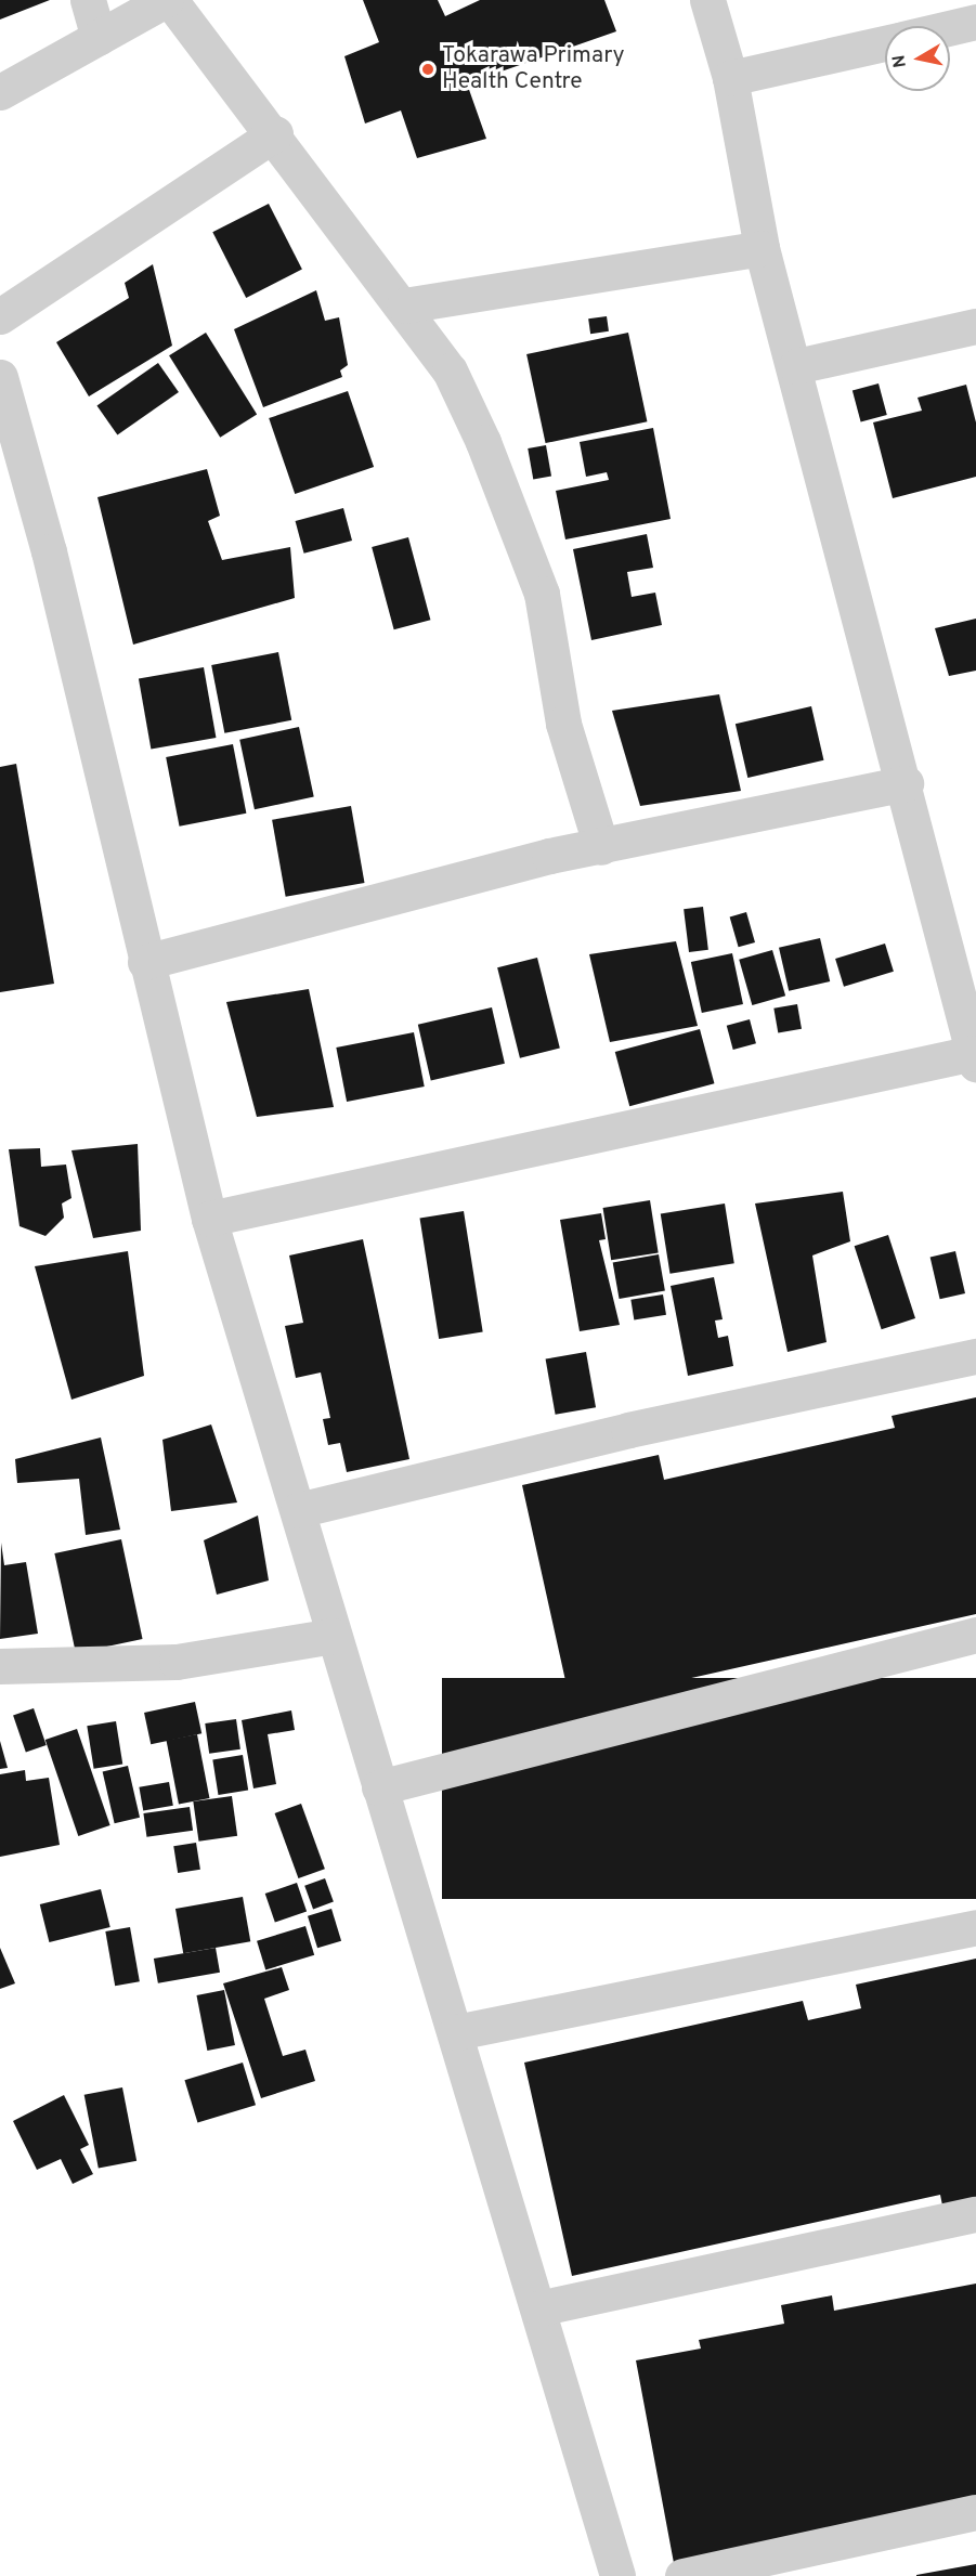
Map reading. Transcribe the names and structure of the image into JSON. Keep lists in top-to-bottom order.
{
  "places": ["Tokarawa Primary Health Centre"],
  "north": "left"
}
